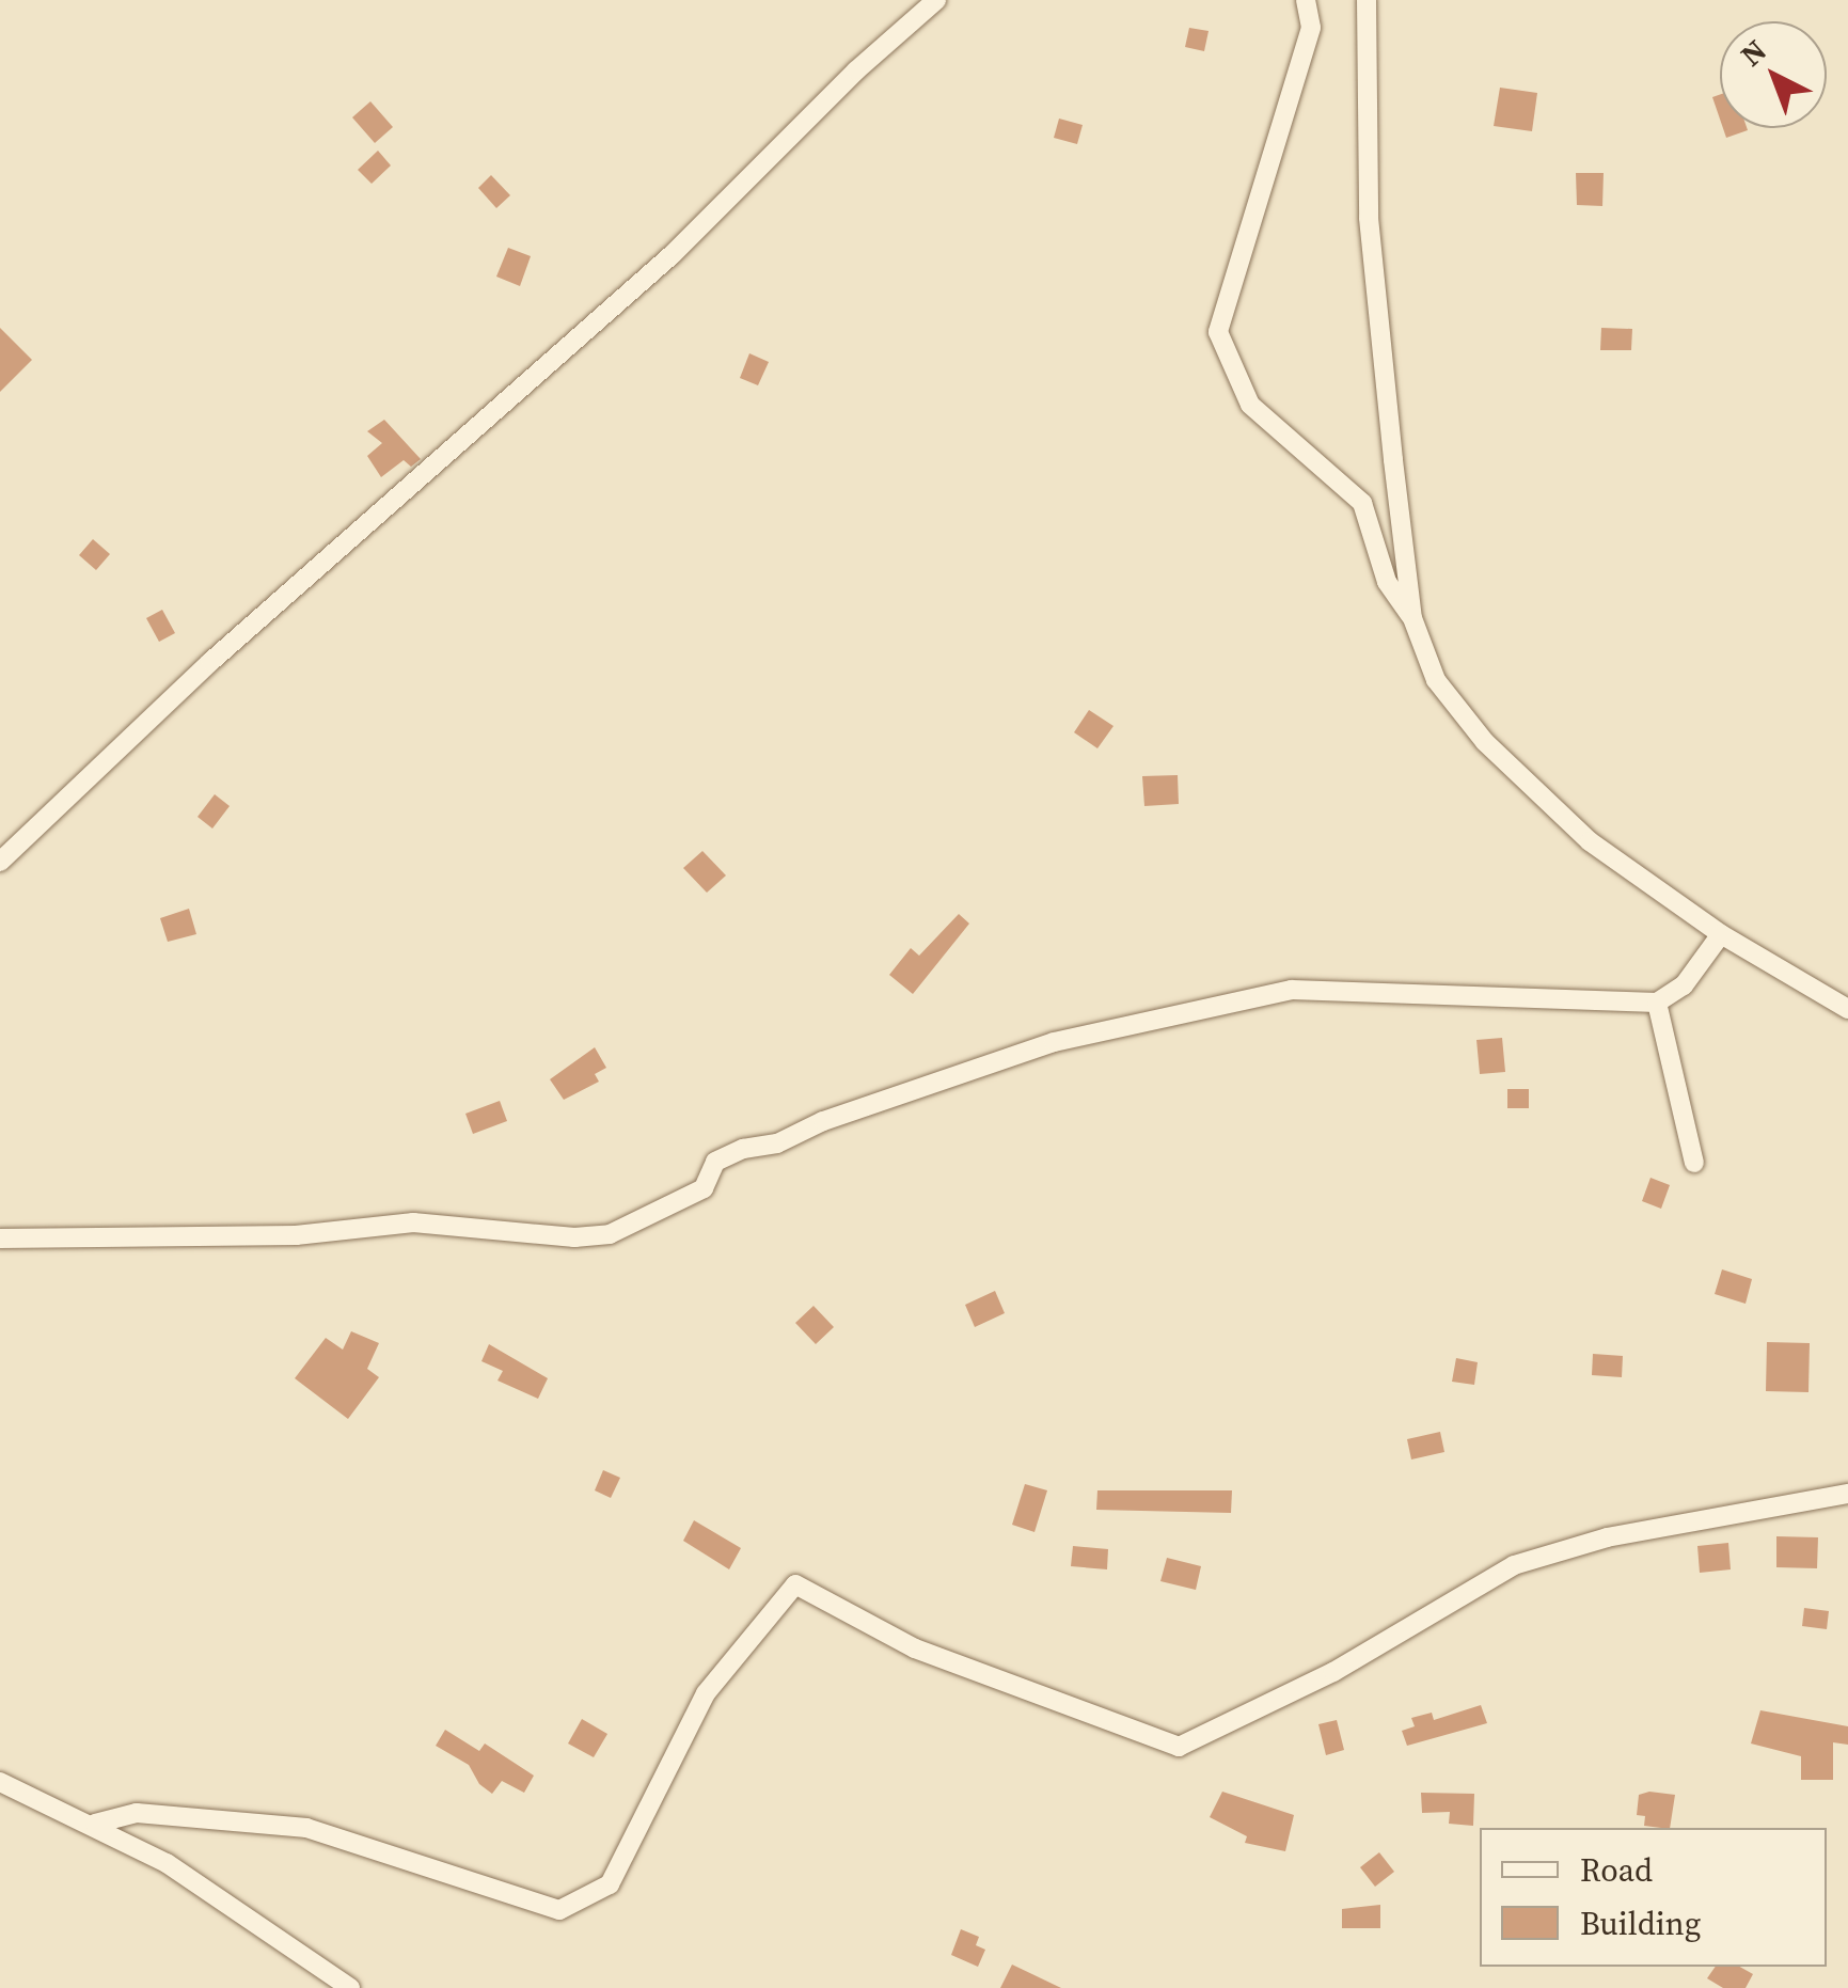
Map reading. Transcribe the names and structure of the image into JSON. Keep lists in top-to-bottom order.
{
  "legend": ["Road", "Building"],
  "north": "top left"
}
